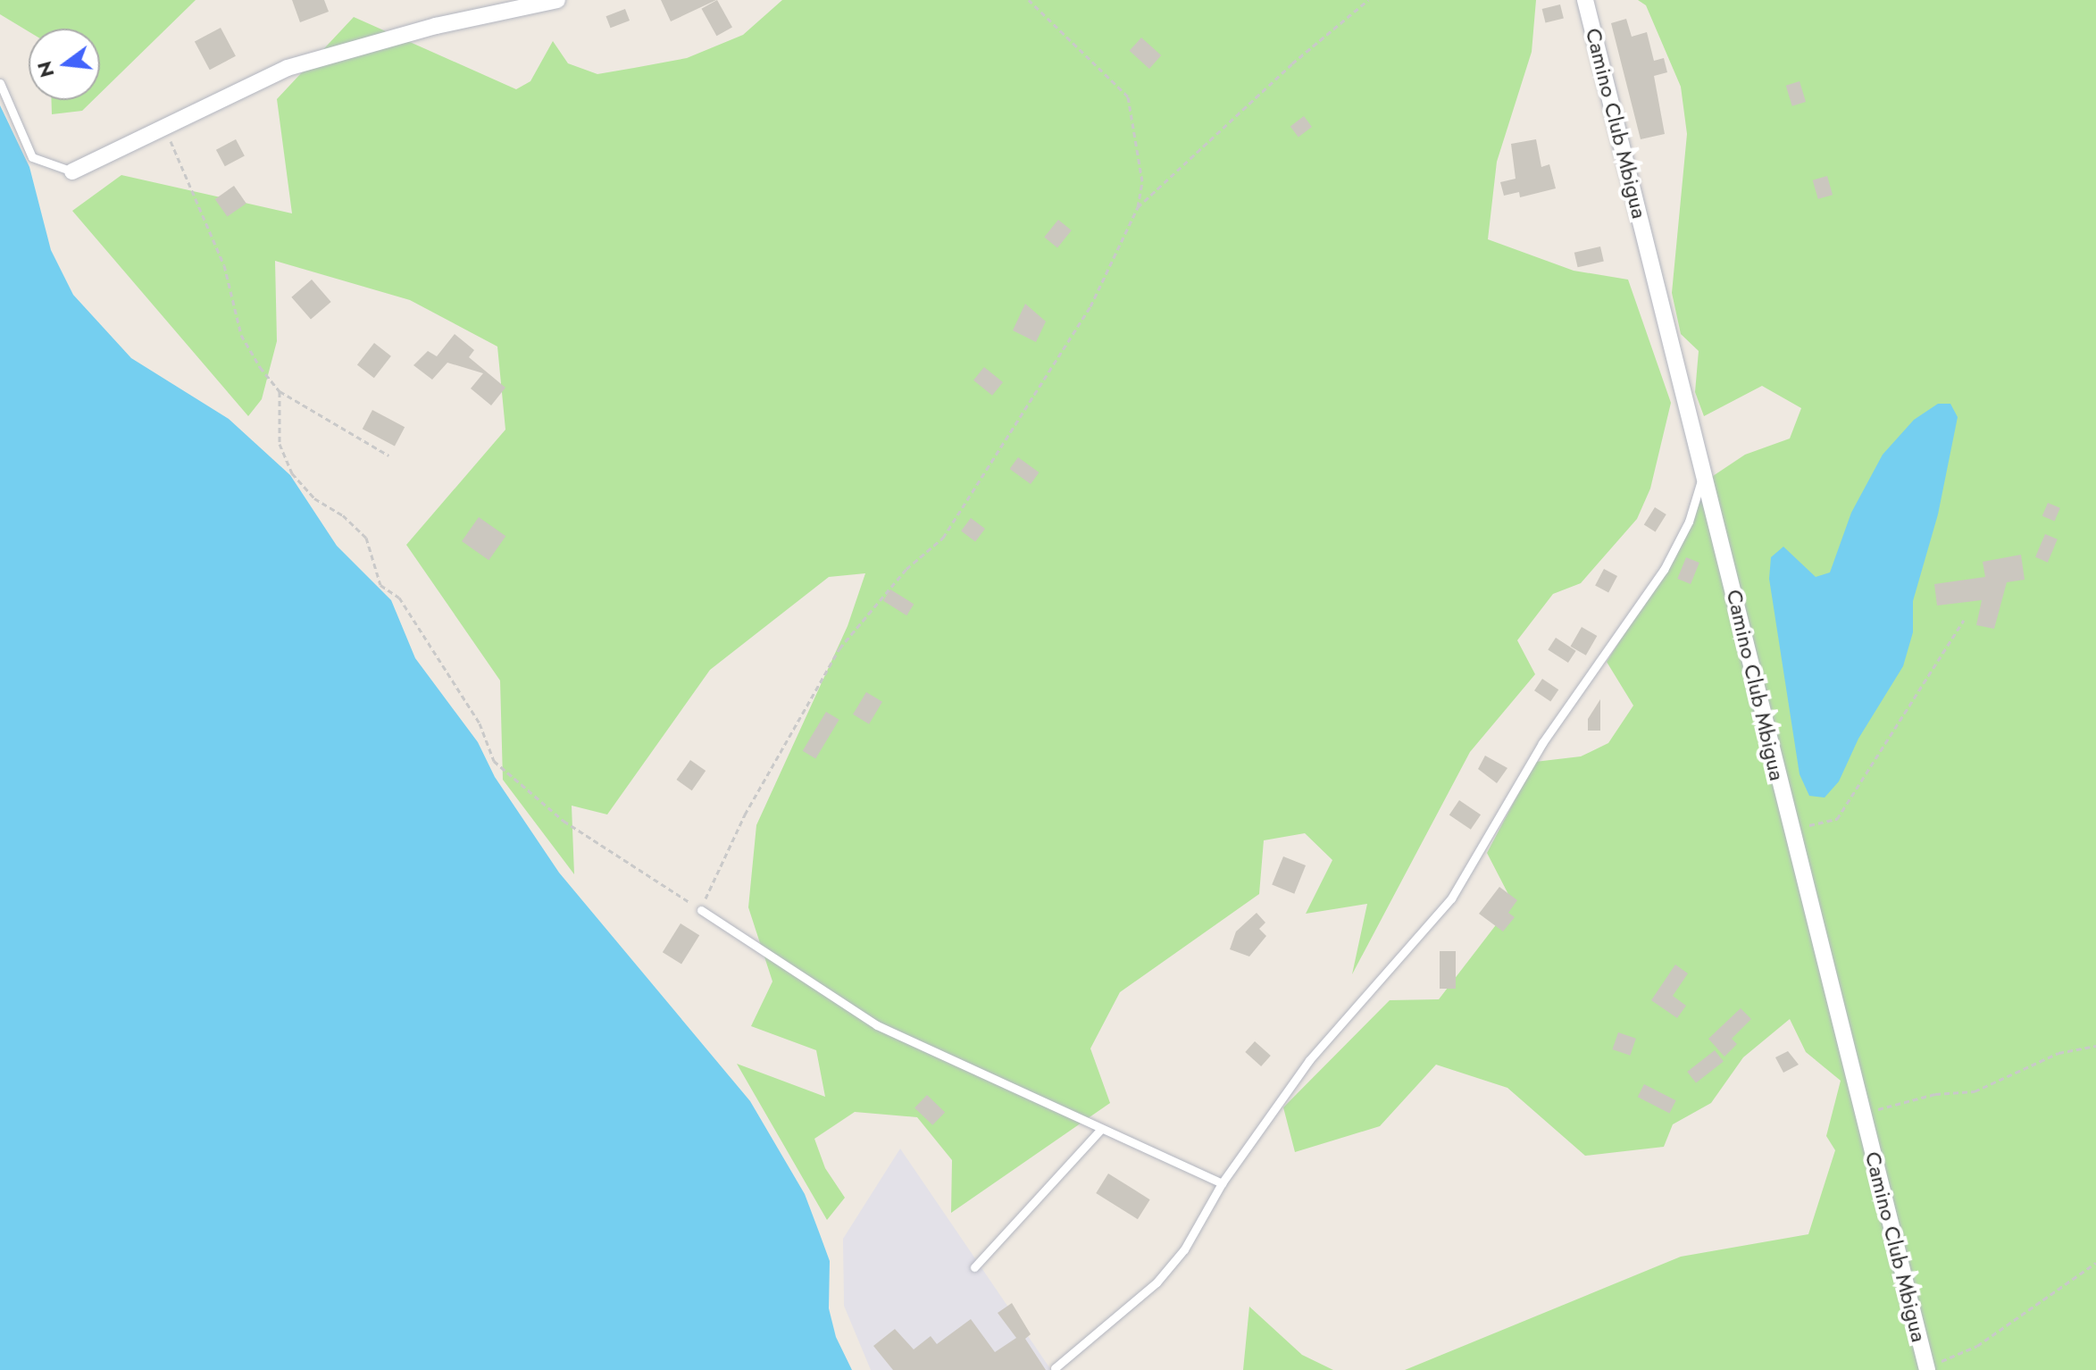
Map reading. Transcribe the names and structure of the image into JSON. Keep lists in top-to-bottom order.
{
  "streets": {
    "street": ["Camino Club Mbigua"]
  },
  "north": "left"
}
